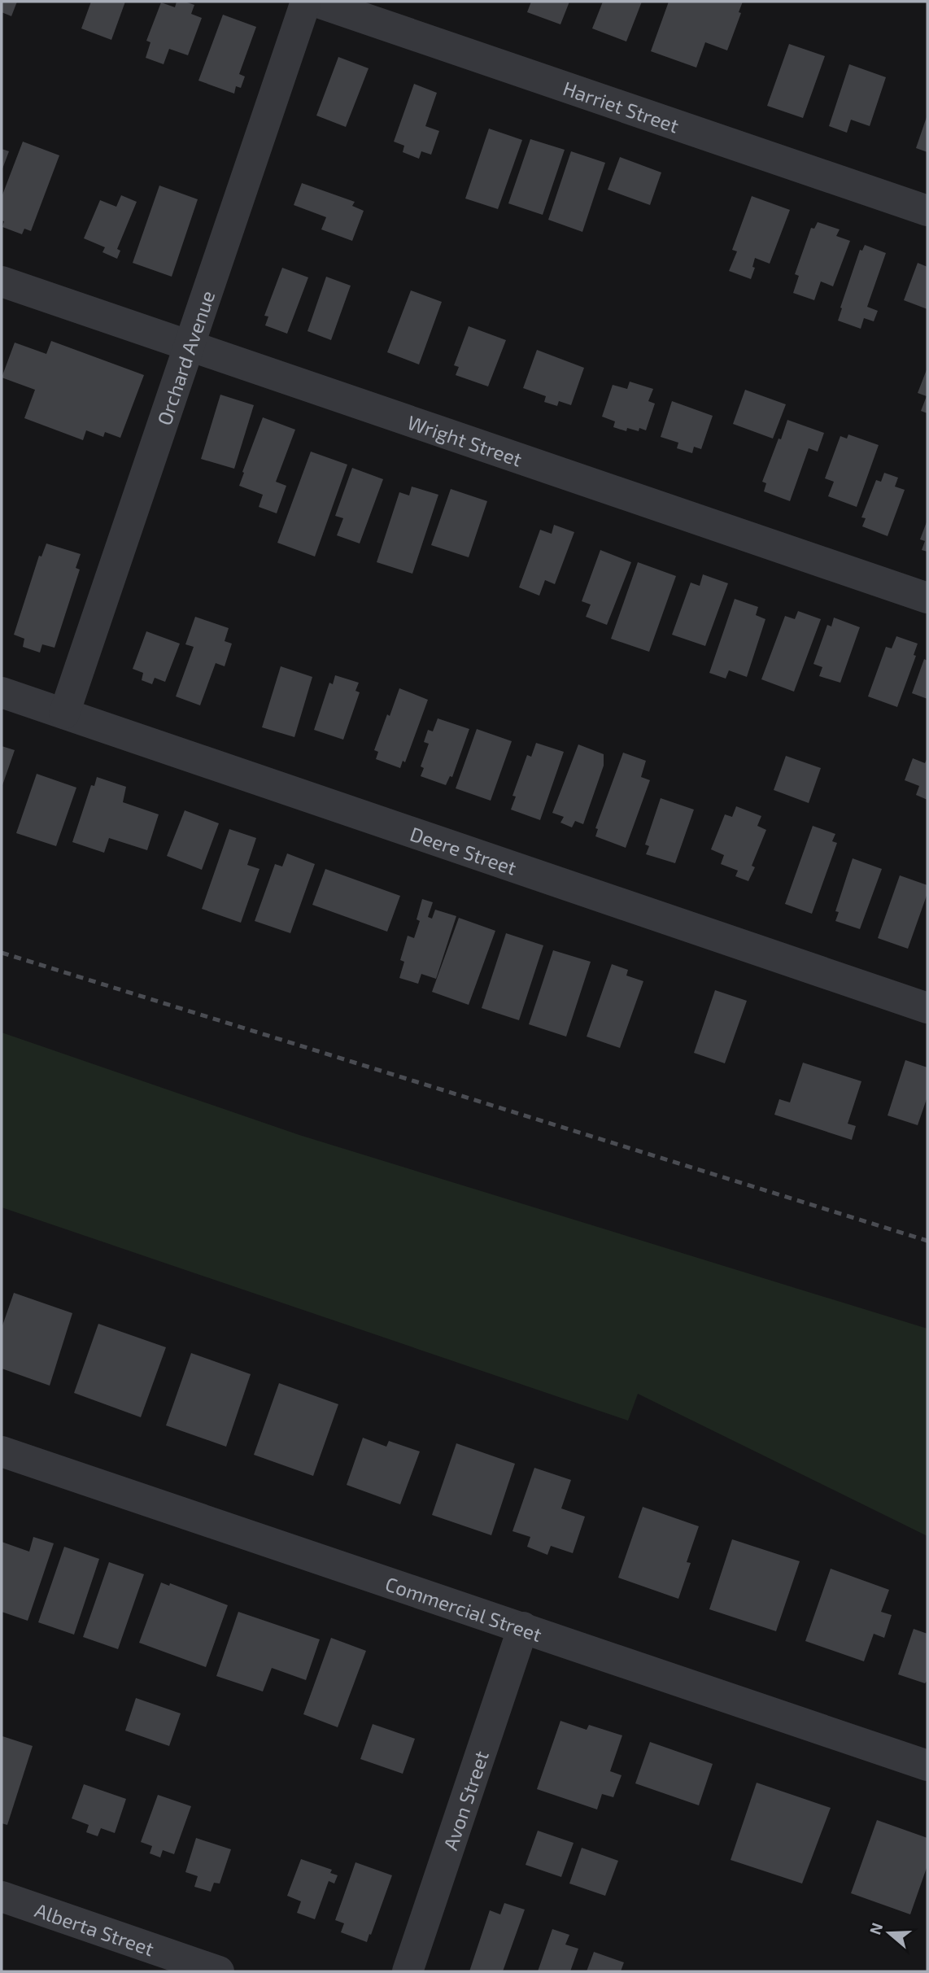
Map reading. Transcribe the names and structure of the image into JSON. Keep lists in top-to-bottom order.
{
  "streets": {
    "street": [
      "Harriet Street",
      "Orchard Avenue",
      "Wright Street",
      "Deere Street",
      "Commercial Street",
      "Avon Street",
      "Alberta Street"
    ]
  },
  "crossings": [
    ["Orchard Avenue", "Wright Street"],
    ["Orchard Avenue", "Deere Street"],
    ["Commercial Street", "Avon Street"]
  ],
  "north": "left"
}
